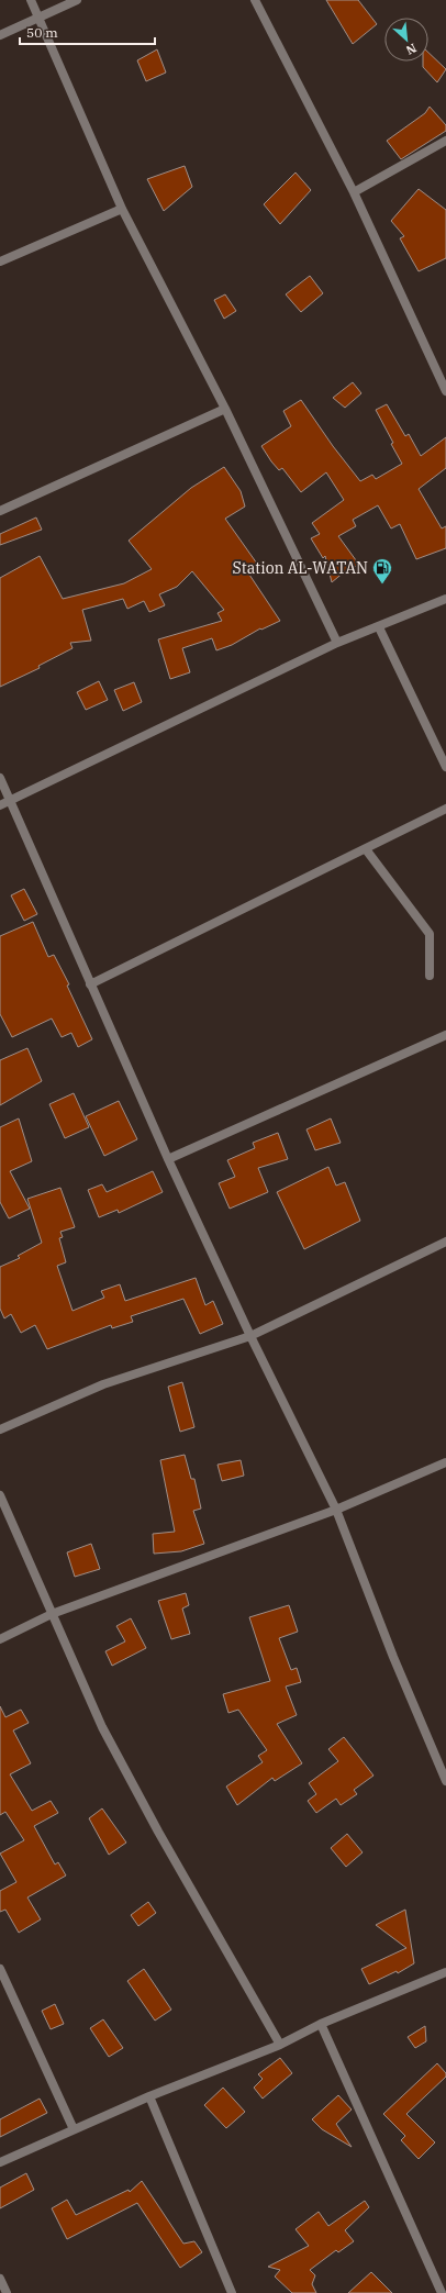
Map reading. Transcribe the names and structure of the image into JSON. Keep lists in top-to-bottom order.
{
  "places": {
    "fuel station": ["Station AL-WATAN"]
  },
  "scale_bar": "50 m",
  "north": "bottom right"
}
